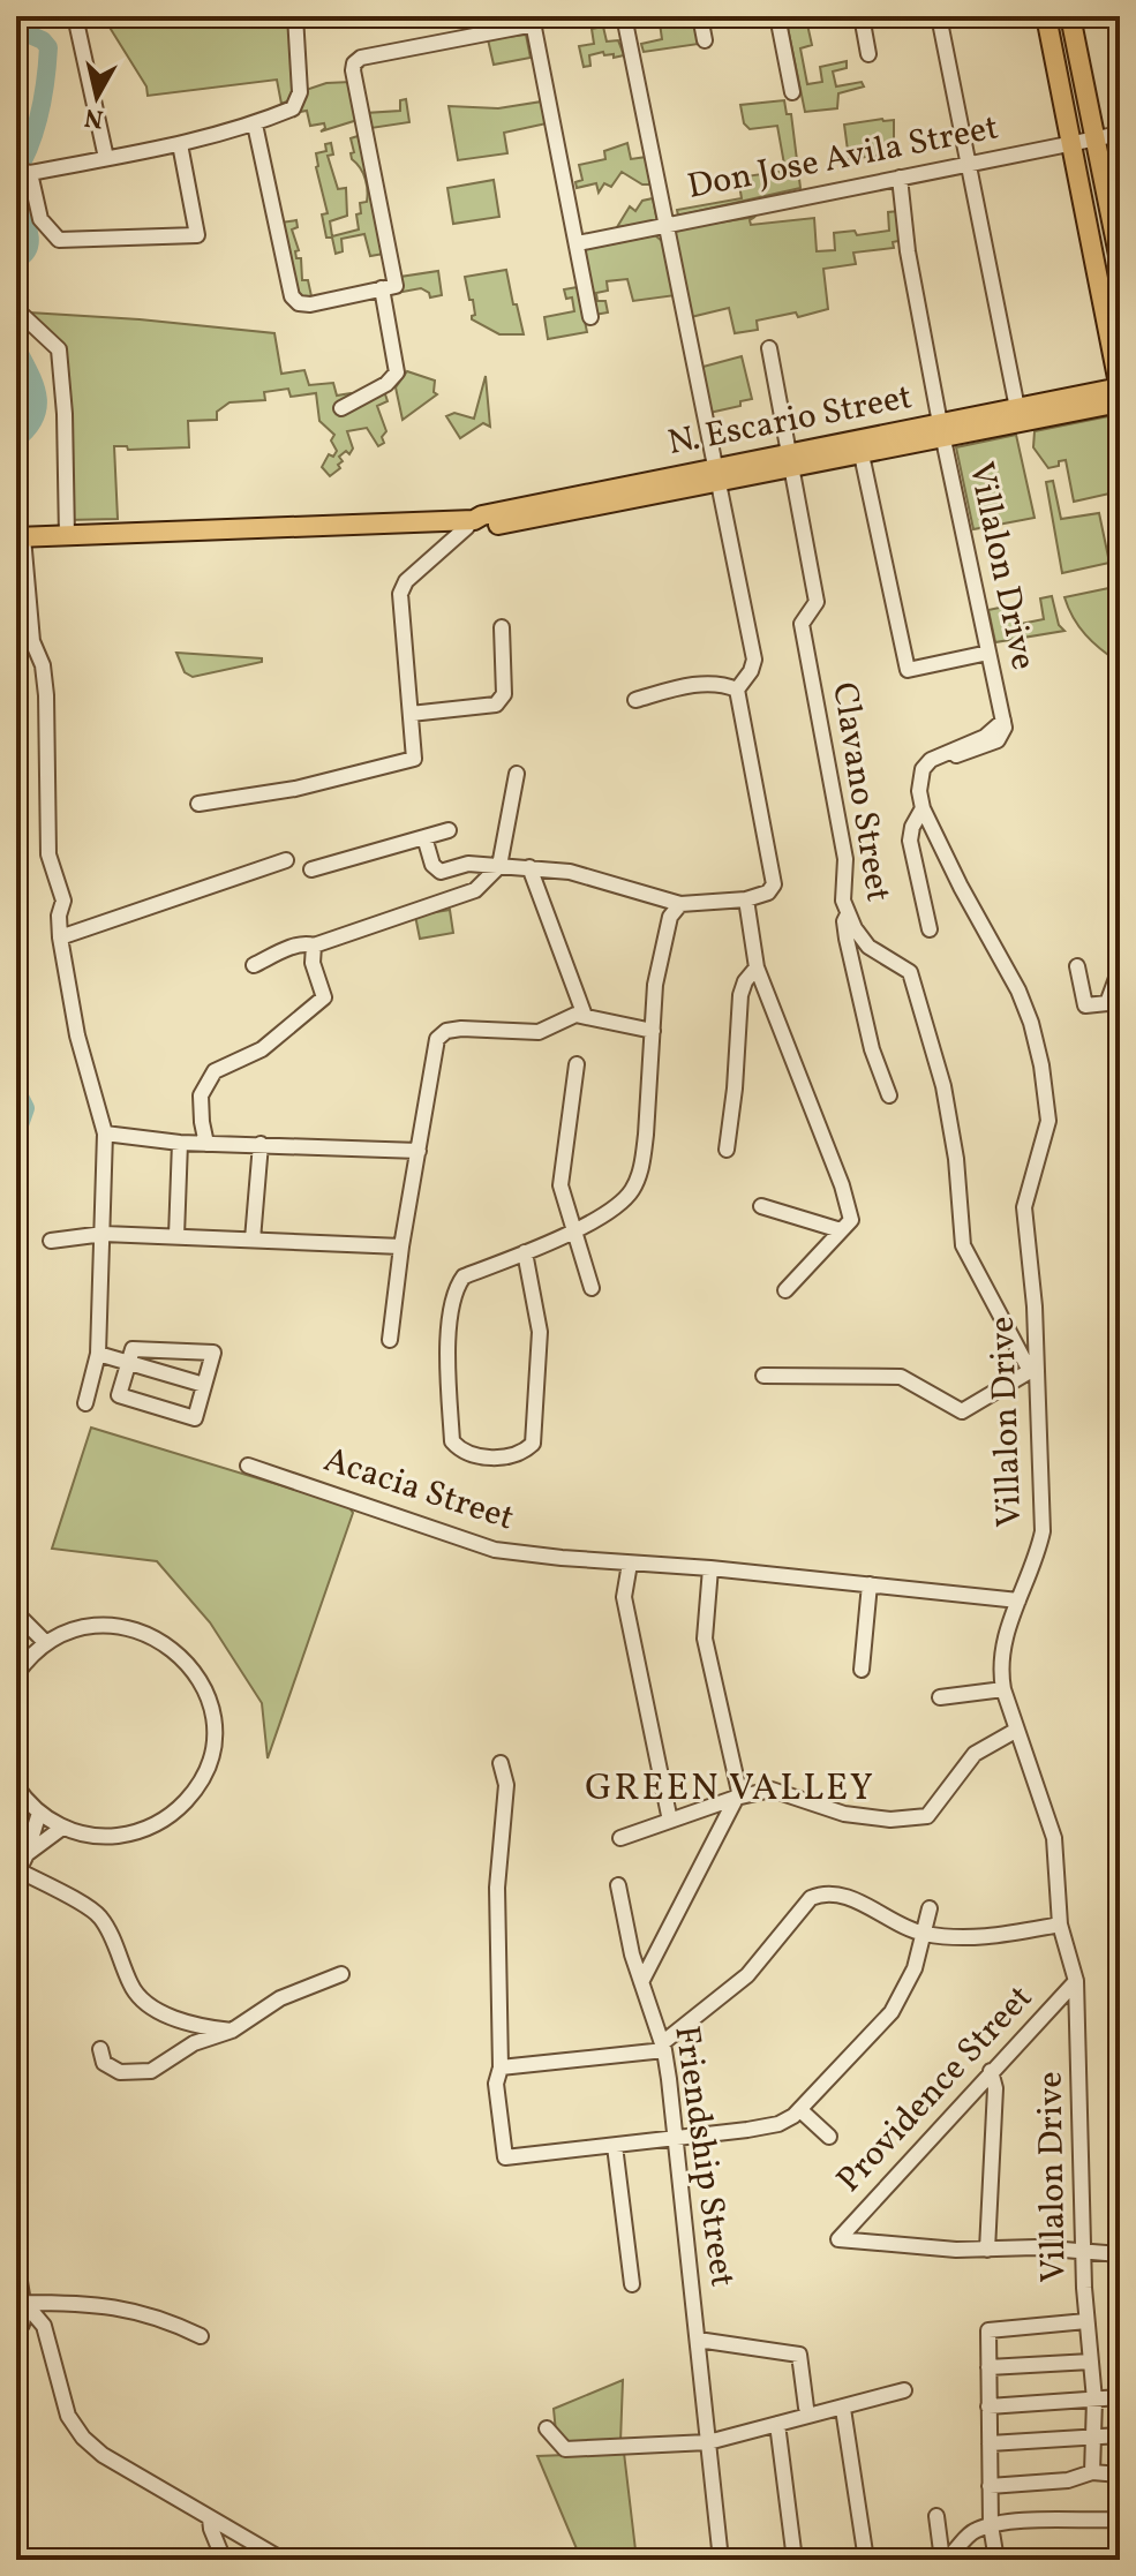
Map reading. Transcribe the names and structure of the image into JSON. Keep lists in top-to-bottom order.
{
  "streets": {
    "main road": ["N. Escario Street"],
    "street": [
      "Don Jose Avila Street",
      "Villalon Drive",
      "Clavano Street",
      "Acacia Street",
      "Providence Street",
      "Friendship Street"
    ]
  },
  "crossings": [
    ["Don Jose Avila Street", "Villalon Drive"],
    ["N. Escario Street", "Villalon Drive"],
    ["N. Escario Street", "Clavano Street"],
    ["Villalon Drive", "Clavano Street"],
    ["Villalon Drive", "Acacia Street"],
    ["Villalon Drive", "Providence Street"]
  ],
  "districts": ["GREEN VALLEY"],
  "north": "bottom"
}
